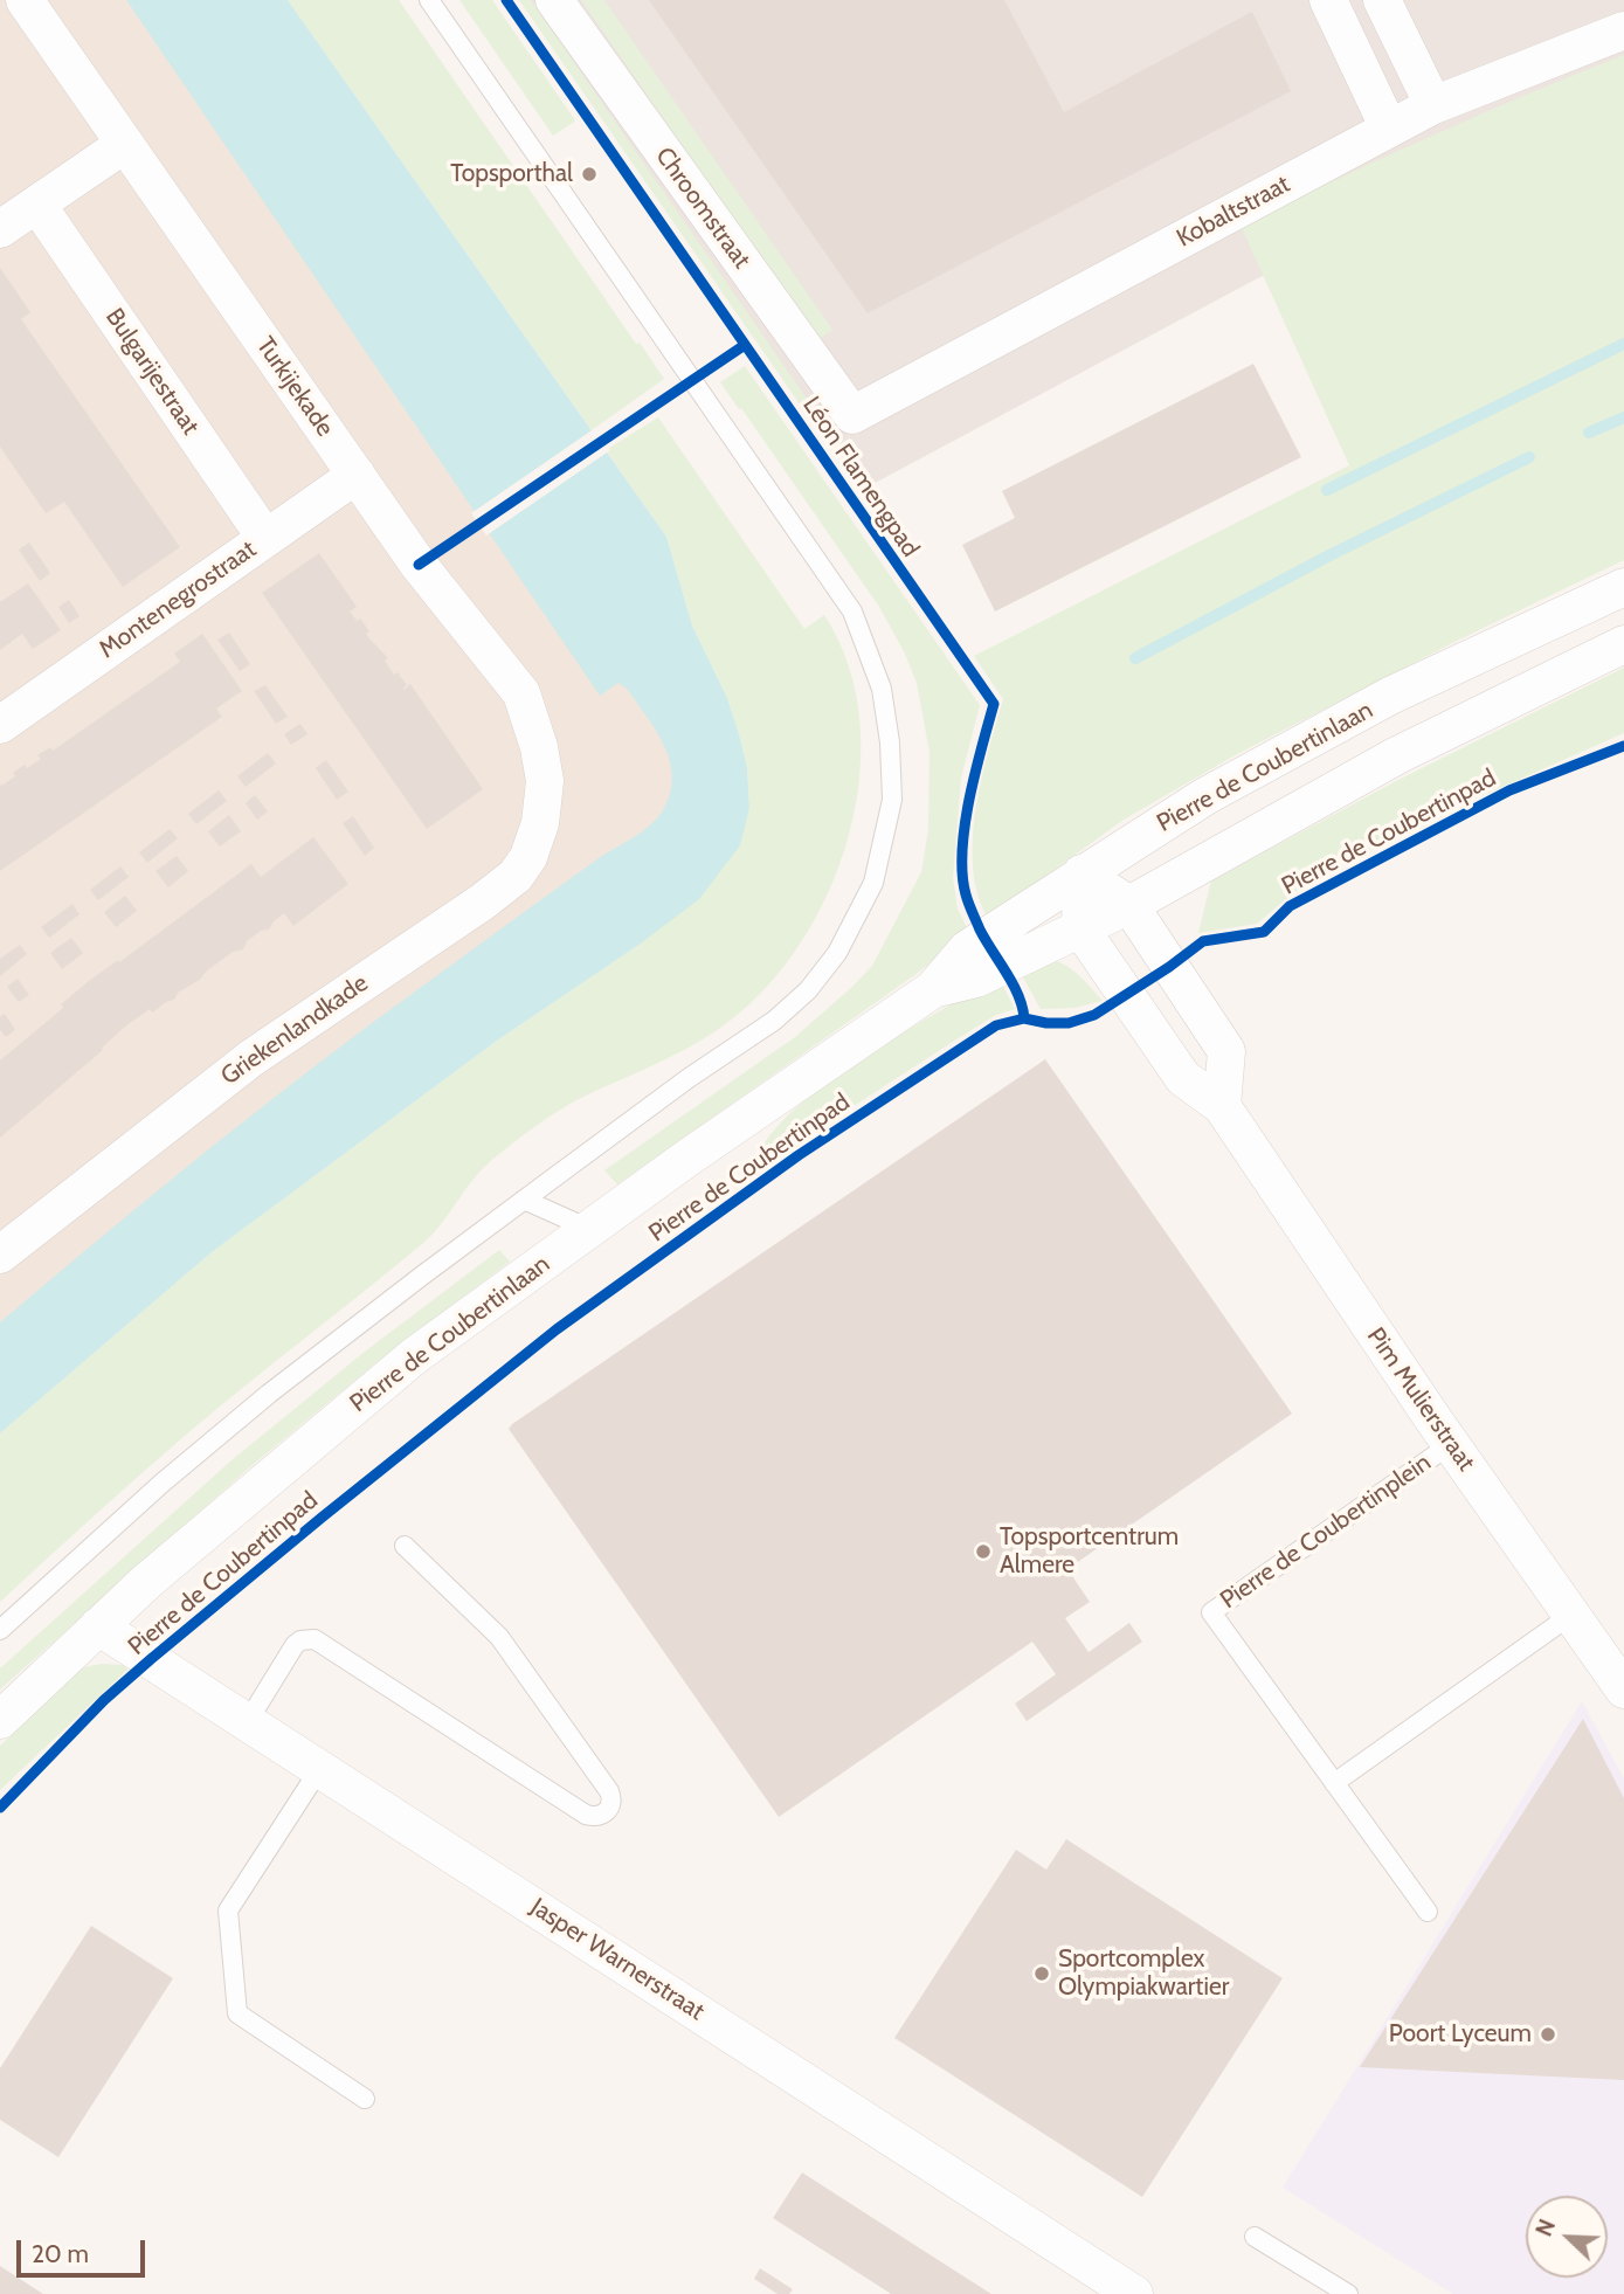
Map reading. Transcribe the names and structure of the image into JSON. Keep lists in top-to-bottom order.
{
  "streets": {
    "street": [
      "Chroomstraat",
      "Kobaltstraat",
      "Bulgarijestraat",
      "Turkijekade",
      "Montenegrostraat",
      "Pierre de Coubertinlaan",
      "Griekenlandkade",
      "Pim Mulierstraat",
      "Jasper Warnerstraat"
    ],
    "lane": ["Pierre de Coubertinplein"],
    "cycle path": ["Léon Flamengpad", "Pierre de Coubertinpad"]
  },
  "crossings": [
    ["Chroomstraat", "Kobaltstraat"],
    ["Bulgarijestraat", "Montenegrostraat"],
    ["Turkijekade", "Montenegrostraat"],
    ["Turkijekade", "Griekenlandkade"],
    ["Pierre de Coubertinlaan", "Pim Mulierstraat"],
    ["Pierre de Coubertinlaan", "Jasper Warnerstraat"],
    ["Pim Mulierstraat", "Pierre de Coubertinplein"]
  ],
  "places": [
    "Topsporthal",
    "Topsportcentrum Almere",
    "Sportcomplex Olympiakwartier",
    "Poort Lyceum"
  ],
  "scale_bar": "20 m",
  "north": "top left"
}
